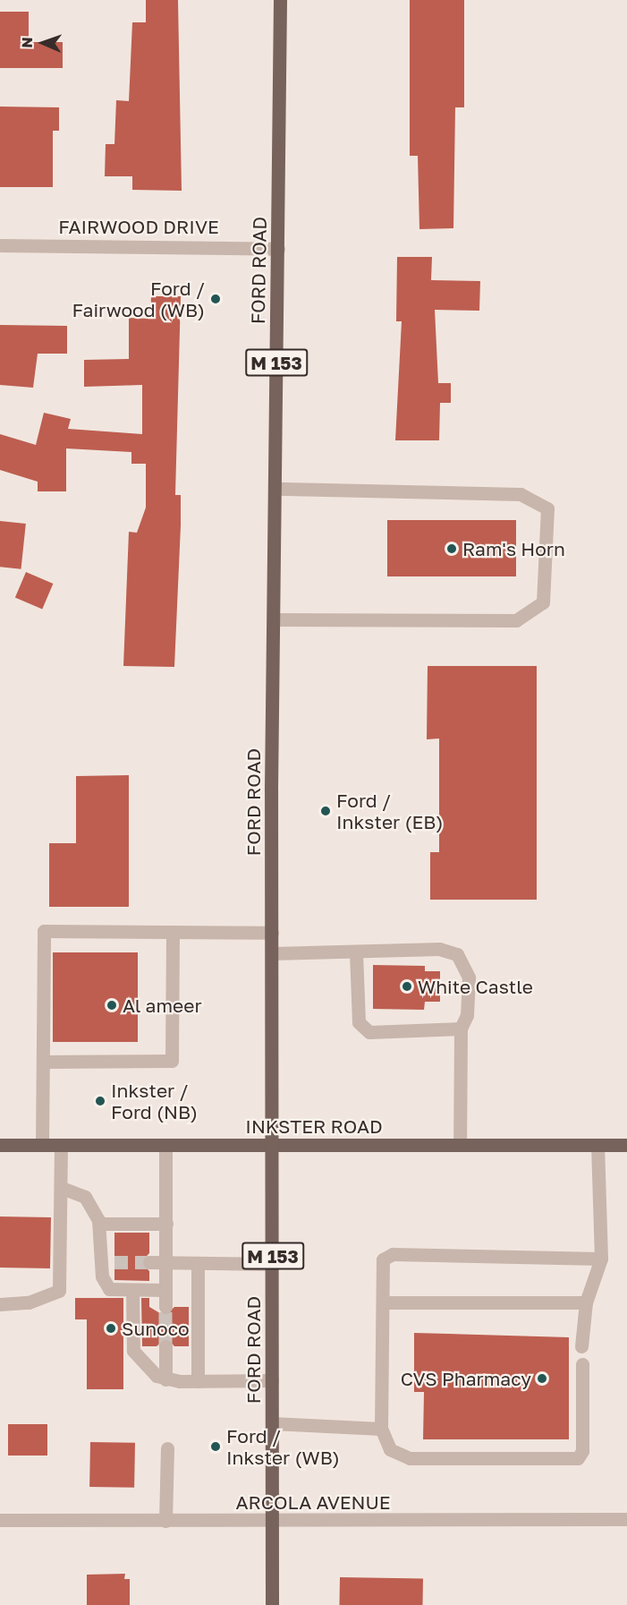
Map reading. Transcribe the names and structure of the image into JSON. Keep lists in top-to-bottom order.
{
  "streets": {
    "main road": ["FORD ROAD", "M 153", "INKSTER ROAD"],
    "street": ["FAIRWOOD DRIVE", "ARCOLA AVENUE"]
  },
  "crossings": [
    ["FAIRWOOD DRIVE", "FORD ROAD"],
    ["FORD ROAD", "INKSTER ROAD"],
    ["FORD ROAD", "ARCOLA AVENUE"]
  ],
  "places": [
    "Ford / Fairwood (WB)",
    "Ram's Horn",
    "Ford / Inkster (EB)",
    "White Castle",
    "Al ameer",
    "Inkster / Ford (NB)",
    "Sunoco",
    "CVS Pharmacy",
    "Ford / Inkster (WB)"
  ],
  "north": "left"
}
